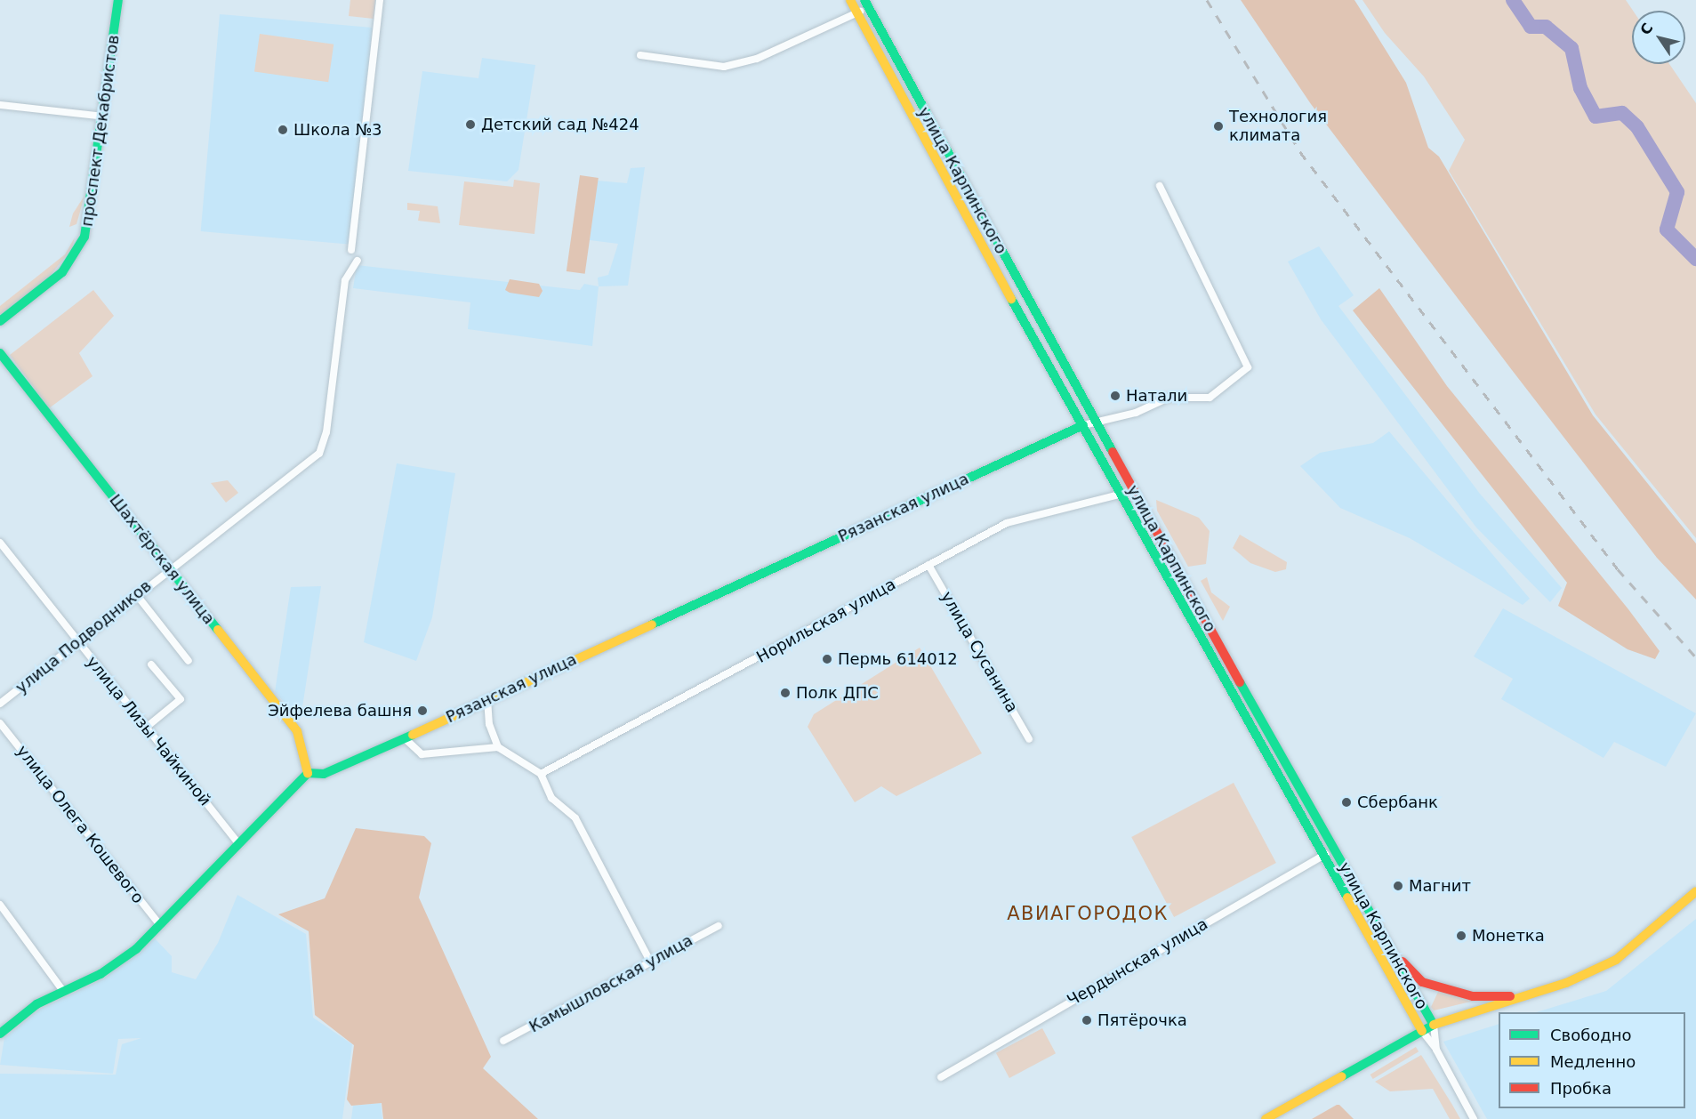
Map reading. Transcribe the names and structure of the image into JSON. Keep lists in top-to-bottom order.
{
  "streets": {
    "main road": [
      "проспект Декабристов",
      "улица Карпинского",
      "Рязанская улица",
      "Шахтёрская улица"
    ],
    "street": [
      "Норильская улица",
      "улица Подводников",
      "улица Сусанина",
      "улица Лизы Чайкиной",
      "улица Олега Кошевого",
      "Чердынская улица",
      "Камышловская улица"
    ]
  },
  "crossings": [
    ["улица Карпинского", "Рязанская улица"],
    ["улица Карпинского", "Норильская улица"],
    ["улица Карпинского", "Чердынская улица"],
    ["Рязанская улица", "Шахтёрская улица"],
    ["Шахтёрская улица", "улица Подводников"],
    ["Норильская улица", "улица Сусанина"],
    ["улица Подводников", "улица Лизы Чайкиной"]
  ],
  "districts": ["АВИАГОРОДОК"],
  "places": [
    "Детский сад №424",
    "Технология климата",
    "Школа №3",
    "Натали",
    "Пермь 614012",
    "Полк ДПС",
    "Эйфелева башня",
    "Сбербанк",
    "Магнит",
    "Монетка",
    "Пятёрочка"
  ],
  "legend": ["Свободно", "Медленно", "Пробка"],
  "north": "top left"
}
